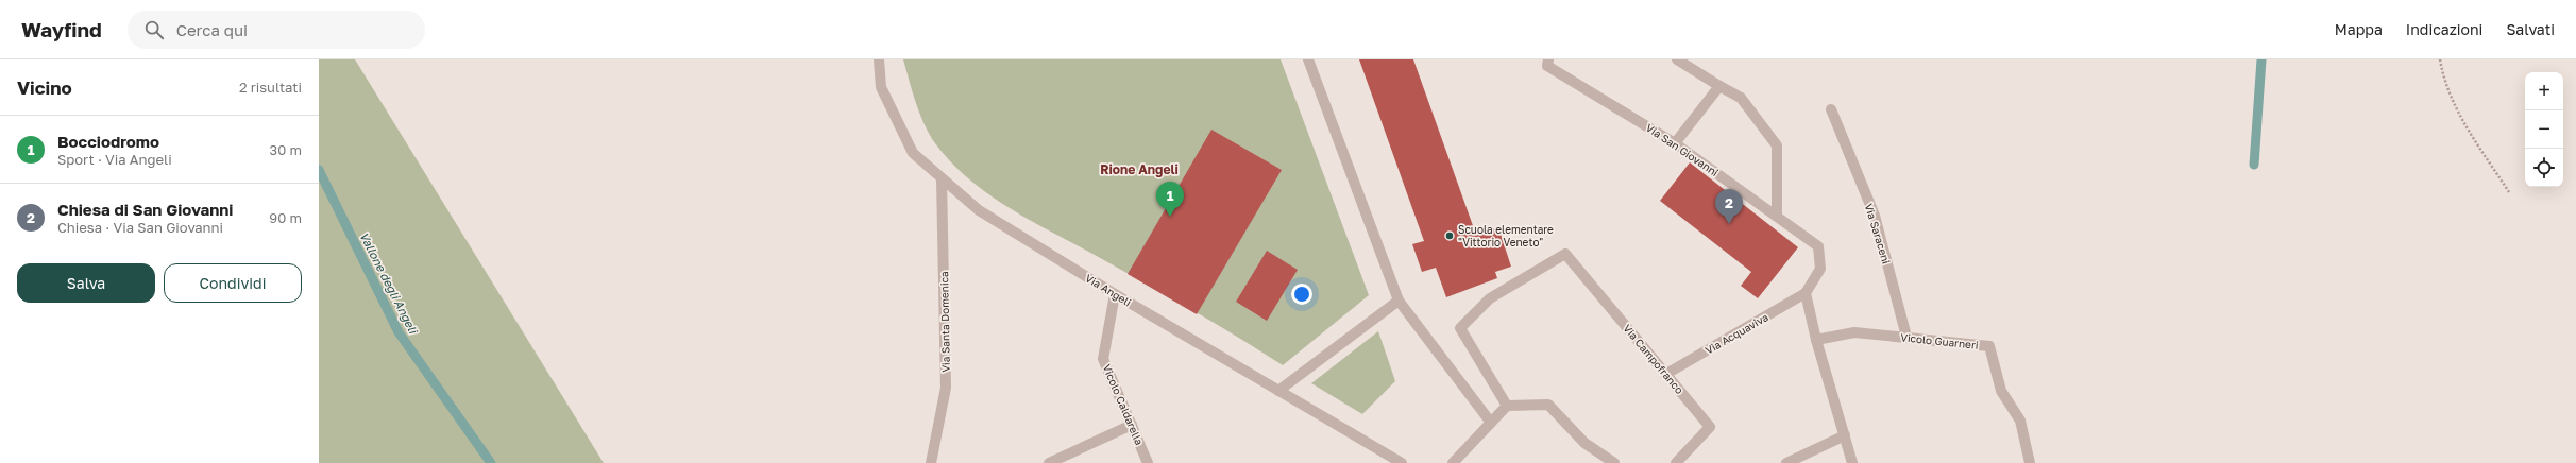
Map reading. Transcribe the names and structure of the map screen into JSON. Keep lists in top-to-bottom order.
{
  "streets": {
    "street": [
      "Via San Giovanni",
      "Via Saraceni",
      "Via Angeli",
      "Via Santa Domenica",
      "Via Acquaviva",
      "Vicolo Guarneri",
      "Via Campofranco",
      "Vicolo Caldarella"
    ]
  },
  "crossings": [
    ["Via San Giovanni", "Via Acquaviva"],
    ["Via Saraceni", "Vicolo Guarneri"],
    ["Via Angeli", "Via Santa Domenica"],
    ["Via Angeli", "Vicolo Caldarella"],
    ["Via Acquaviva", "Via Campofranco"]
  ],
  "districts": ["Rione Angeli"],
  "water": ["Vallone degli Angeli"],
  "places": ["Scuola elementare \"Vittorio Veneto\""],
  "page": {
    "header": "Wayfind",
    "search": "Cerca qui",
    "nav": ["Mappa", "Indicazioni", "Salvati"],
    "heading": ["Vicino", "2 risultati"],
    "map_buttons": ["+", "−"],
    "list": [
      {
        "mark": "1",
        "name": "Bocciodromo",
        "note": "Sport · Via Angeli",
        "value": "30 m"
      },
      {
        "mark": "2",
        "name": "Chiesa di San Giovanni",
        "note": "Chiesa · Via San Giovanni",
        "value": "90 m"
      }
    ],
    "pins": ["1", "2"],
    "buttons": ["Salva", "Condividi"]
  }
}
